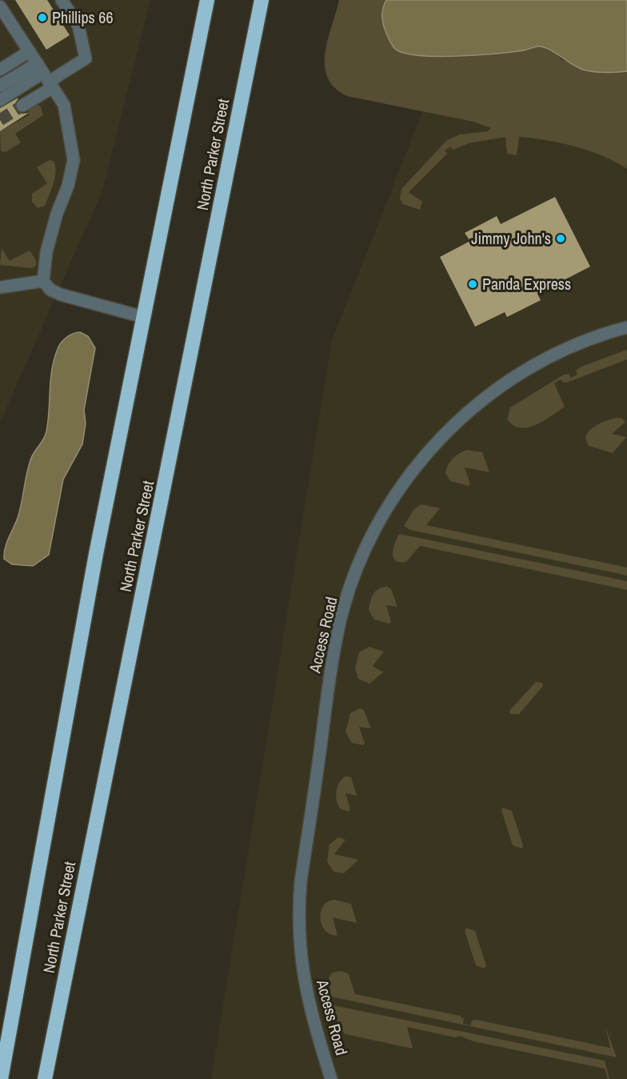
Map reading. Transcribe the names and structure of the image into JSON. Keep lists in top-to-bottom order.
{
  "streets": {
    "highway": ["North Parker Street"],
    "street": ["Access Road"]
  },
  "places": ["Phillips 66", "Jimmy John's", "Panda Express"]
}
